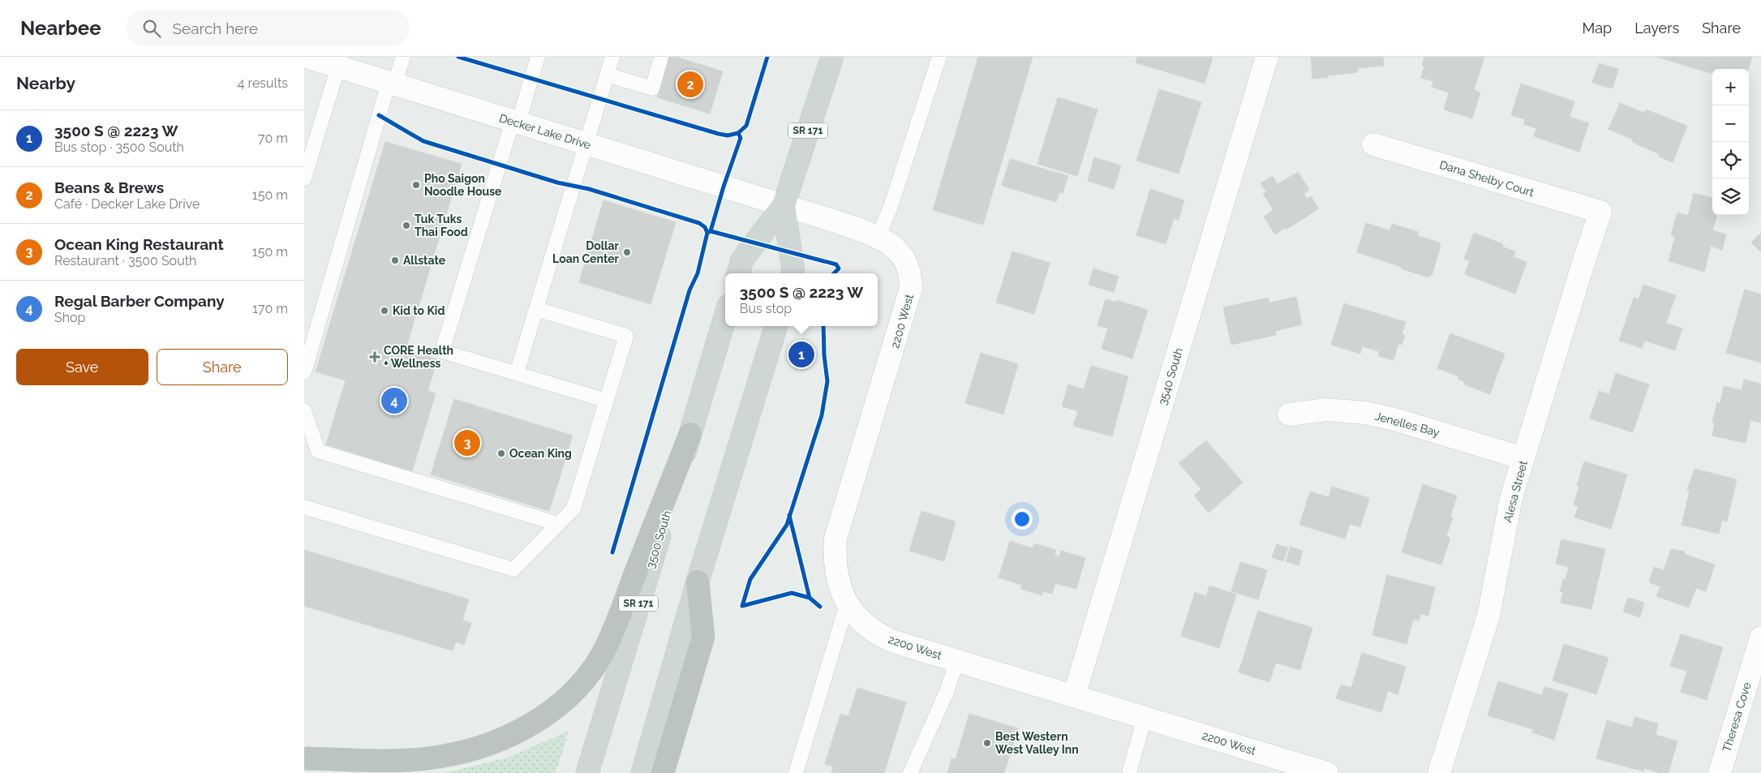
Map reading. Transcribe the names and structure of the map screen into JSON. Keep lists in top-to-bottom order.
{
  "streets": {
    "main road": ["SR 171", "3500 South"],
    "street": [
      "Decker Lake Drive",
      "Dana Shelby Court",
      "2200 West",
      "3540 South",
      "Jenelles Bay",
      "Alesa Street",
      "Theresa Cove"
    ]
  },
  "crossings": [
    ["SR 171", "Decker Lake Drive"],
    ["SR 171", "2200 West"],
    ["Decker Lake Drive", "2200 West"],
    ["Dana Shelby Court", "Alesa Street"],
    ["2200 West", "3540 South"],
    ["Jenelles Bay", "Alesa Street"]
  ],
  "places": {
    "other": [
      "Pho Saigon Noodle House",
      "Tuk Tuks Thai Food",
      "Dollar Loan Center",
      "Allstate",
      "Kid to Kid",
      "Ocean King",
      "Best Western West Valley Inn"
    ],
    "health": ["CORE Health + Wellness"]
  },
  "page": {
    "header": "Nearbee",
    "search": "Search here",
    "nav": ["Map", "Layers", "Share"],
    "heading": ["Nearby", "4 results"],
    "map_buttons": ["+", "−"],
    "pins": [
      "2",
      "1",
      "4",
      "3"
    ],
    "list": [
      {
        "mark": "1",
        "name": "3500 S @ 2223 W",
        "note": "Bus stop · 3500 South",
        "value": "70 m"
      },
      {
        "mark": "2",
        "name": "Beans & Brews",
        "note": "Café · Decker Lake Drive",
        "value": "150 m"
      },
      {
        "mark": "3",
        "name": "Ocean King Restaurant",
        "note": "Restaurant · 3500 South",
        "value": "150 m"
      },
      {
        "mark": "4",
        "name": "Regal Barber Company",
        "note": "Shop",
        "value": "170 m"
      }
    ],
    "popup": ["3500 S @ 2223 W", "Bus stop"],
    "buttons": ["Save", "Share"]
  }
}
